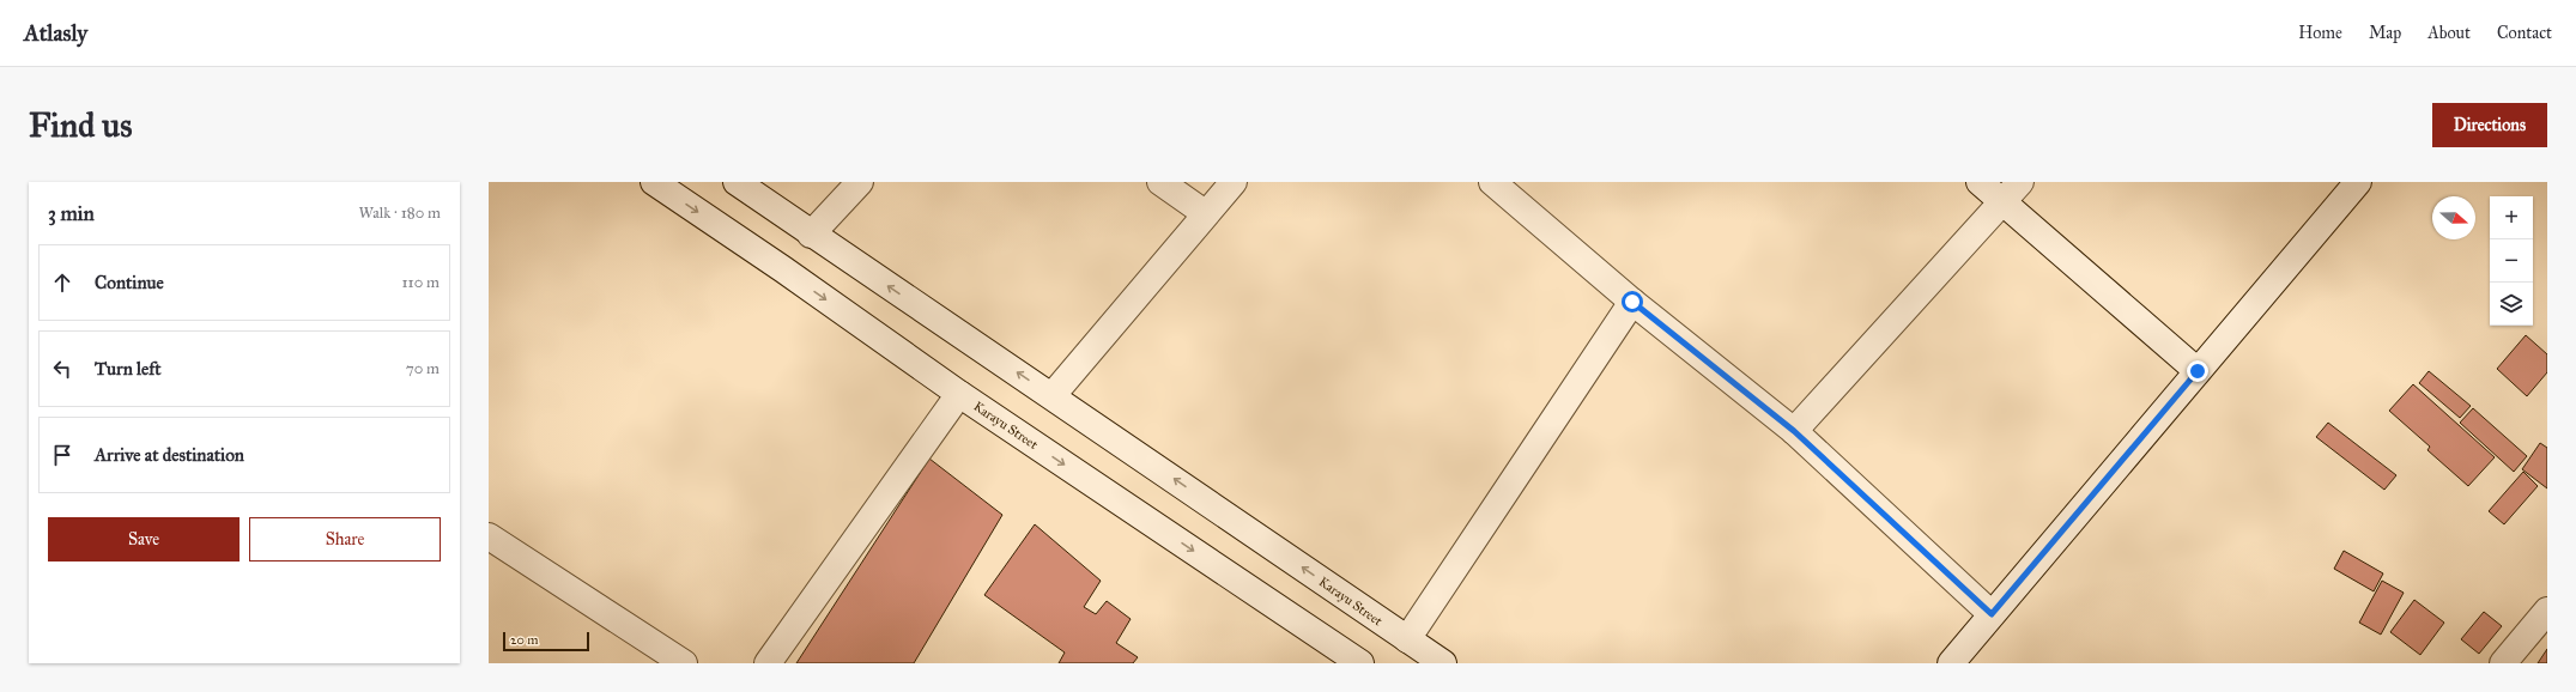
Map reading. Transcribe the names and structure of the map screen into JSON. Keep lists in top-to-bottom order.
{
  "streets": {
    "street": ["Karayu Street"]
  },
  "scale_bar": "20 m",
  "north": "right",
  "page": {
    "header": "Atlasly",
    "nav": [
      "Home",
      "Map",
      "About",
      "Contact"
    ],
    "buttons": [
      "Directions",
      ["Save", "Share"]
    ],
    "title": "Find us",
    "heading": ["3 min", "Walk · 180 m"],
    "map_buttons": ["+", "−"],
    "list": [
      ["Continue", "110 m"],
      ["Turn left", "70 m"],
      "Arrive at destination"
    ],
    "scale": "20 m"
  }
}
